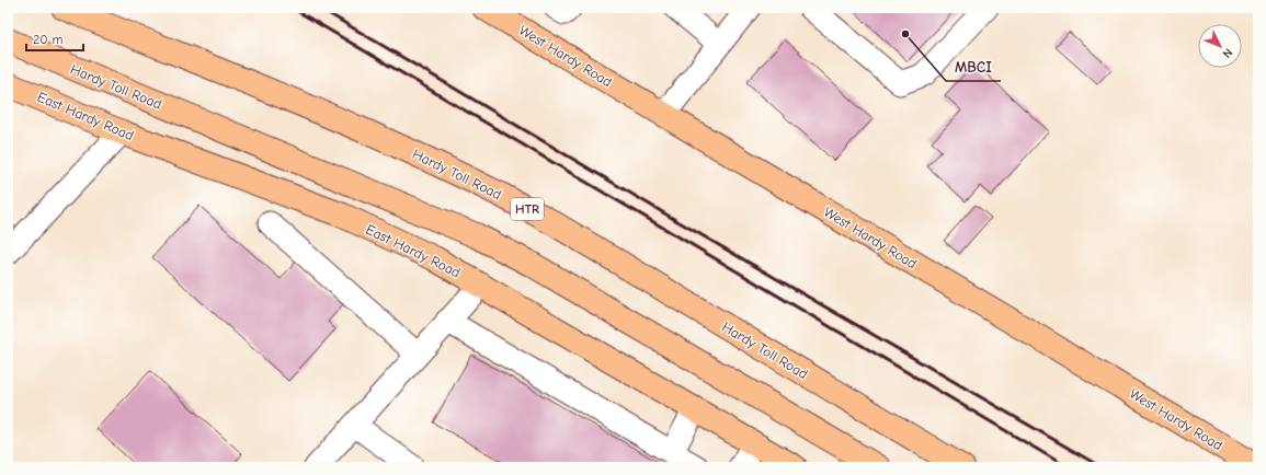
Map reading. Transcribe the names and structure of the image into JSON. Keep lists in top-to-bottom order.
{
  "streets": {
    "main road": [
      "West Hardy Road",
      "Hardy Toll Road",
      "East Hardy Road",
      "HTR"
    ]
  },
  "places": ["MBCI"],
  "scale_bar": "20 m",
  "north": "bottom right"
}
